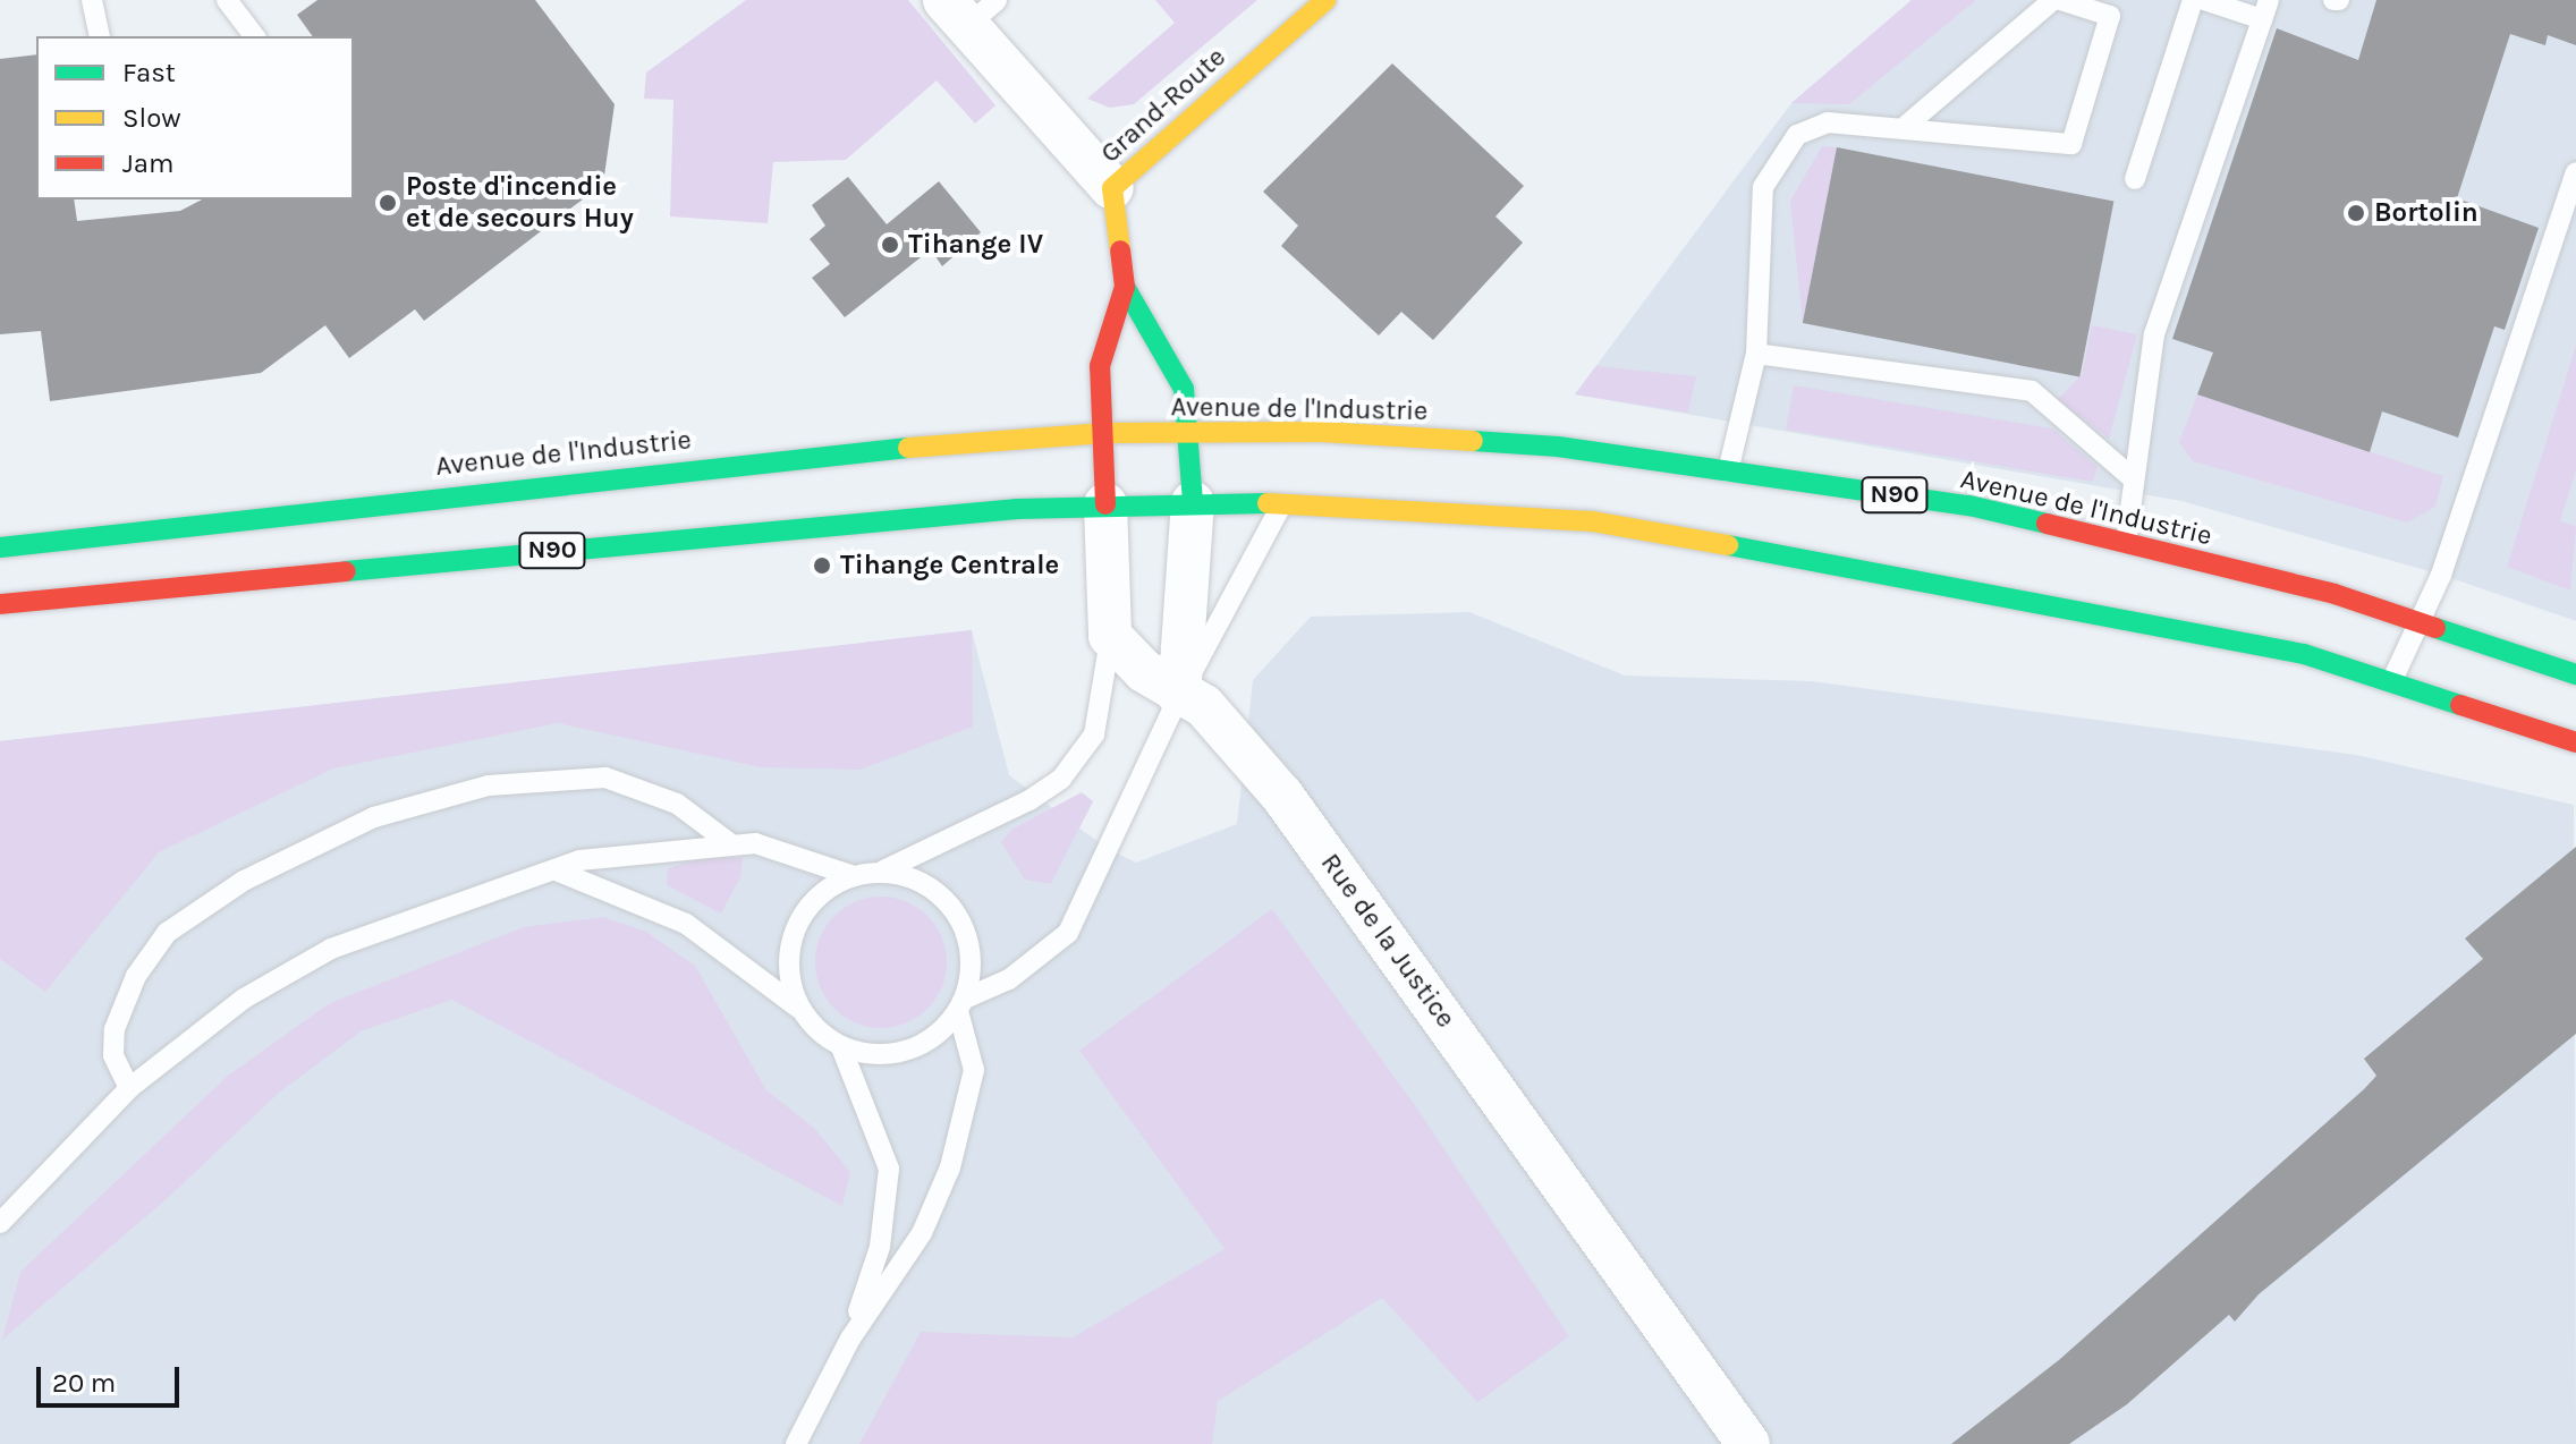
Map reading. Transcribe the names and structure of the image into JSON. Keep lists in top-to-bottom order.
{
  "streets": {
    "main road": ["Grand-Route", "Avenue de l'Industrie", "N90"],
    "street": ["Rue de la Justice"]
  },
  "crossings": [
    ["Grand-Route", "Avenue de l'Industrie"]
  ],
  "places": [
    "Poste d'incendie et de secours Huy",
    "Bortolin",
    "Tihange IV",
    "Tihange Centrale"
  ],
  "legend": ["Fast", "Slow", "Jam"],
  "scale_bar": "20 m"
}
